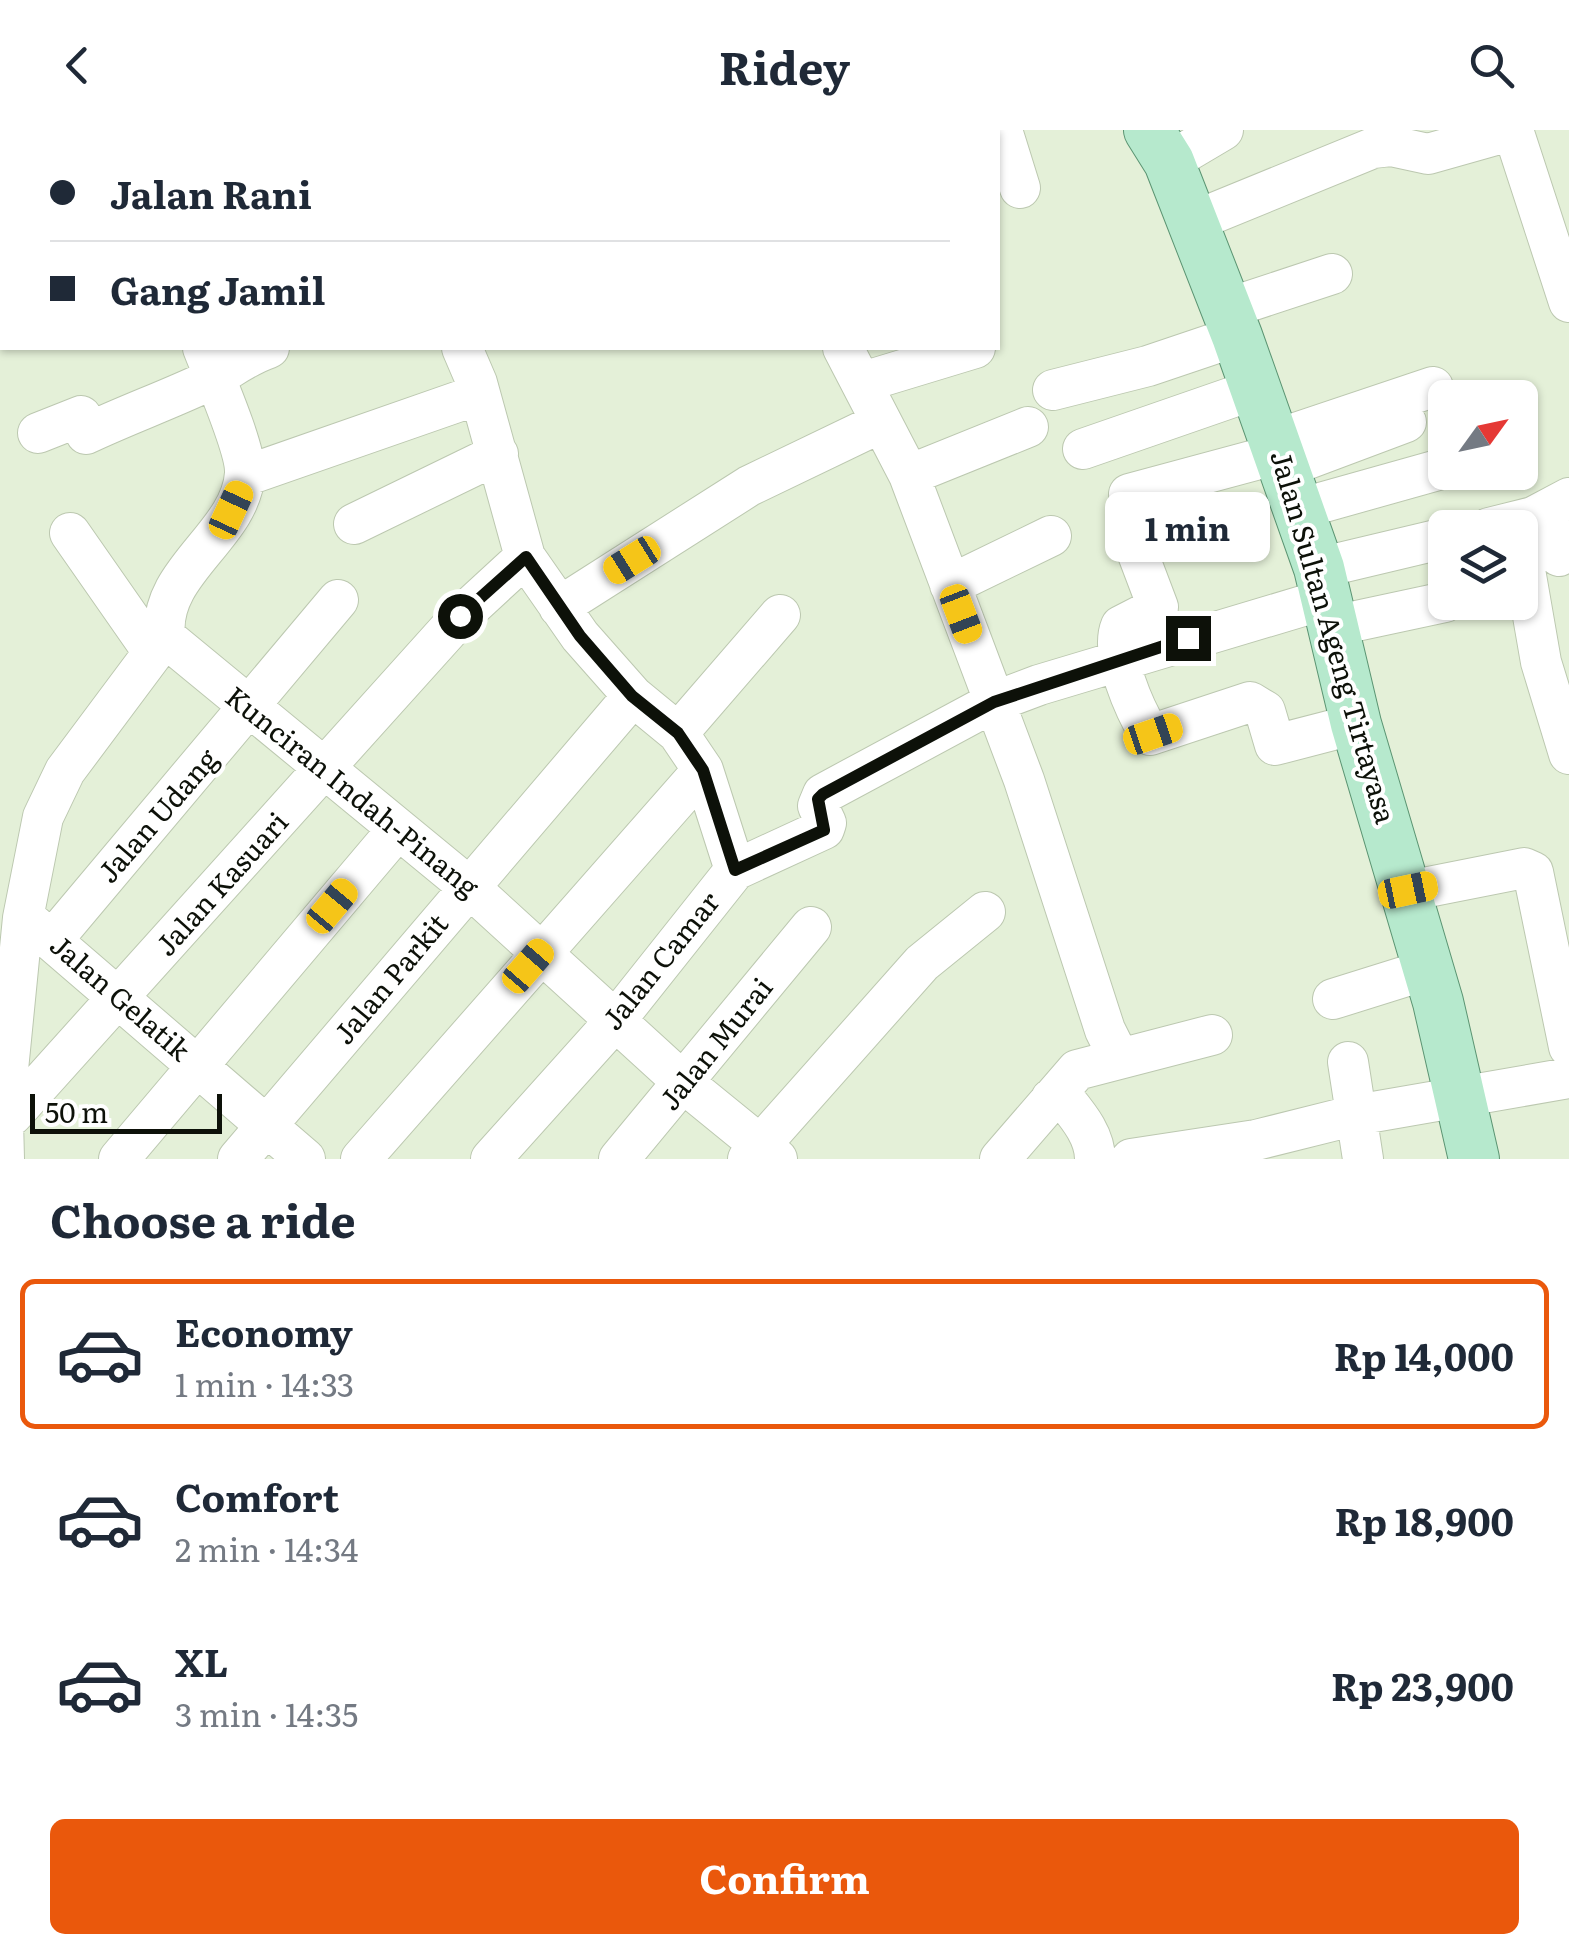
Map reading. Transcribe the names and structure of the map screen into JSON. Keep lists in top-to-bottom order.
{
  "streets": {
    "main road": ["Jalan Sultan Ageng Tirtayasa"],
    "street": [
      "Kunciran Indah-Pinang",
      "Jalan Udang",
      "Jalan Kasuari",
      "Jalan Camar",
      "Jalan Parkit",
      "Jalan Gelatik",
      "Jalan Murai"
    ]
  },
  "crossings": [
    ["Kunciran Indah-Pinang", "Jalan Udang"],
    ["Kunciran Indah-Pinang", "Jalan Kasuari"],
    ["Kunciran Indah-Pinang", "Jalan Camar"],
    ["Kunciran Indah-Pinang", "Jalan Parkit"],
    ["Kunciran Indah-Pinang", "Jalan Murai"],
    ["Jalan Udang", "Jalan Gelatik"],
    ["Jalan Kasuari", "Jalan Camar"],
    ["Jalan Kasuari", "Jalan Gelatik"],
    ["Jalan Camar", "Jalan Parkit"],
    ["Jalan Parkit", "Jalan Gelatik"]
  ],
  "scale_bar": "50 m",
  "north": "top right",
  "page": {
    "header": "Ridey",
    "banner": ["Jalan Rani", "Gang Jamil"],
    "bubble": "1 min",
    "scale": "50 m",
    "heading": "Choose a ride",
    "list": [
      {
        "name": "Economy",
        "note": "1 min · 14:33",
        "value": "Rp 14,000"
      },
      {
        "name": "Comfort",
        "note": "2 min · 14:34",
        "value": "Rp 18,900"
      },
      {
        "name": "XL",
        "note": "3 min · 14:35",
        "value": "Rp 23,900"
      }
    ],
    "buttons": "Confirm"
  }
}
